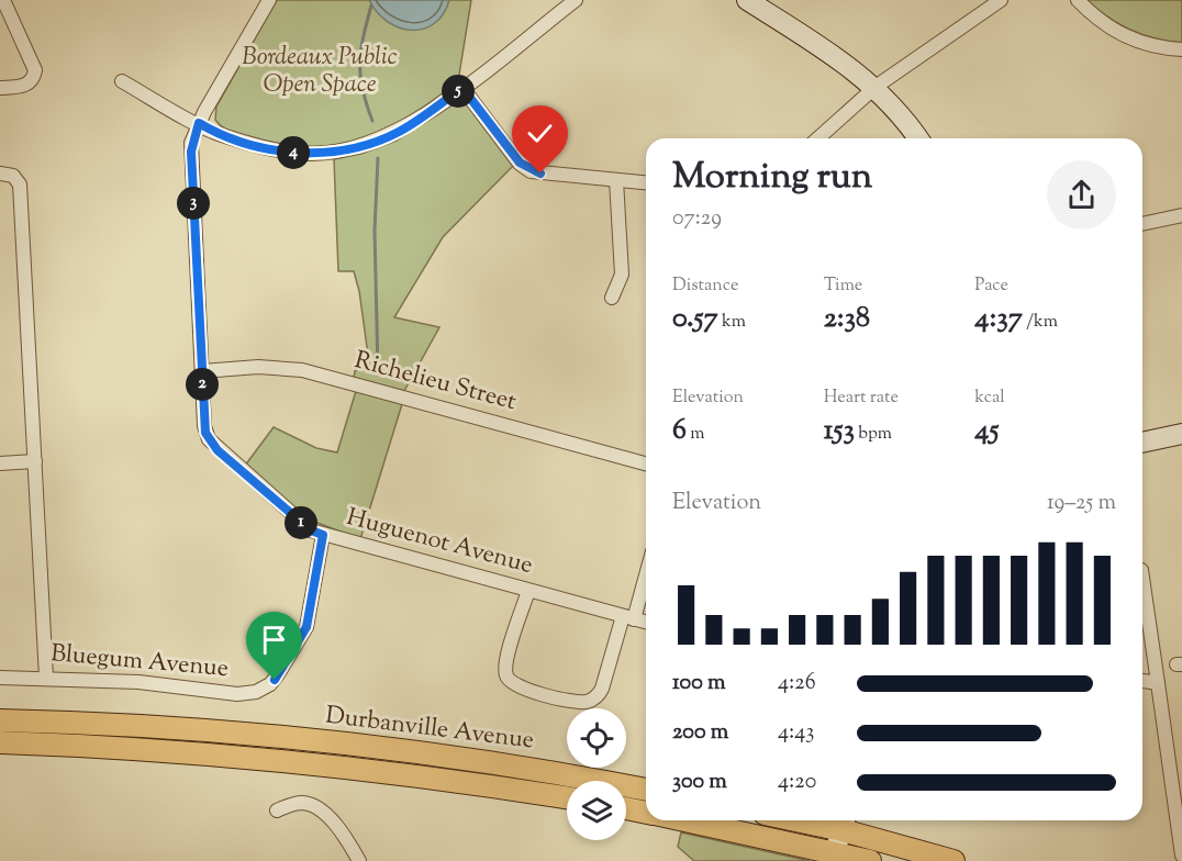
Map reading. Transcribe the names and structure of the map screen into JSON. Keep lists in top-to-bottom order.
{
  "streets": {
    "main road": ["Durbanville Avenue"],
    "street": ["Richelieu Street", "Huguenot Avenue", "Bluegum Avenue"]
  },
  "crossings": [
    ["Richelieu Street", "Huguenot Avenue"],
    ["Huguenot Avenue", "Bluegum Avenue"]
  ],
  "parks": ["Bordeaux Public Open Space"],
  "page": {
    "pins": [
      "5",
      "4",
      "3",
      "2",
      "1"
    ],
    "heading": ["Morning run", "07:29"],
    "stats": [
      ["Distance", "0.57 km"],
      ["Time", "2:38"],
      ["Pace", "4:37 /km"],
      ["Elevation", "6 m"],
      ["Heart rate", "153 bpm"],
      ["kcal", "45"]
    ],
    "chart": ["Elevation", "19–25 m"],
    "list": [
      {
        "name": "100 m",
        "note": "4:26"
      },
      {
        "name": "200 m",
        "note": "4:43"
      },
      {
        "name": "300 m",
        "note": "4:20"
      }
    ]
  }
}
